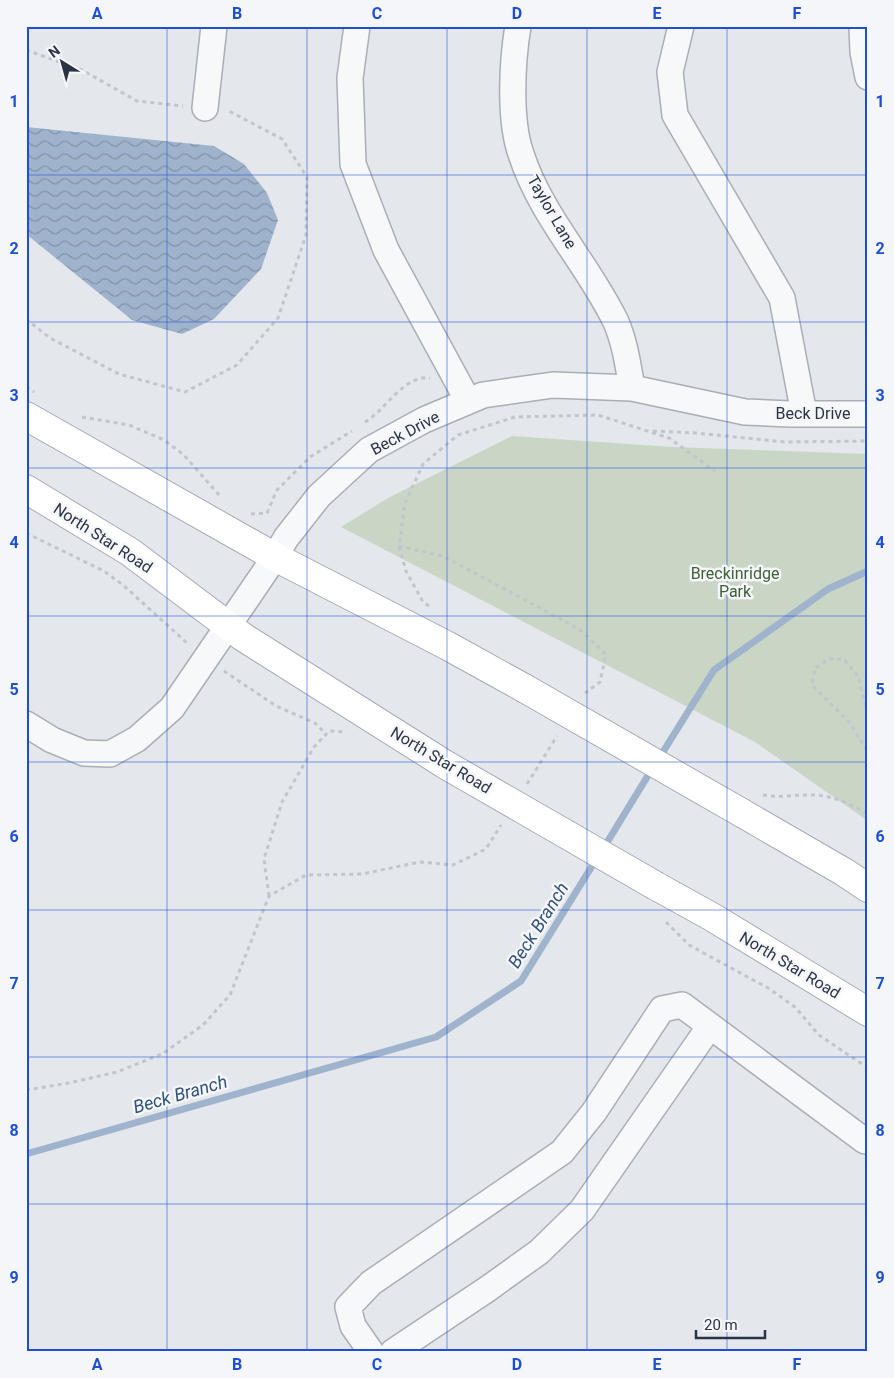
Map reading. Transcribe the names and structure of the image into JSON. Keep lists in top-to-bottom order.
{
  "streets": {
    "main road": ["North Star Road"],
    "street": ["Taylor Lane", "Beck Drive"]
  },
  "crossings": [
    ["Taylor Lane", "Beck Drive"],
    ["Beck Drive", "North Star Road"]
  ],
  "water": ["Beck Branch"],
  "parks": ["Breckinridge Park"],
  "scale_bar": "20 m",
  "north": "top left",
  "grid": {
    "columns": [
      "A",
      "B",
      "C",
      "D",
      "E",
      "F"
    ],
    "rows": [
      "1",
      "2",
      "3",
      "4",
      "5",
      "6",
      "7",
      "8",
      "9"
    ]
  }
}
